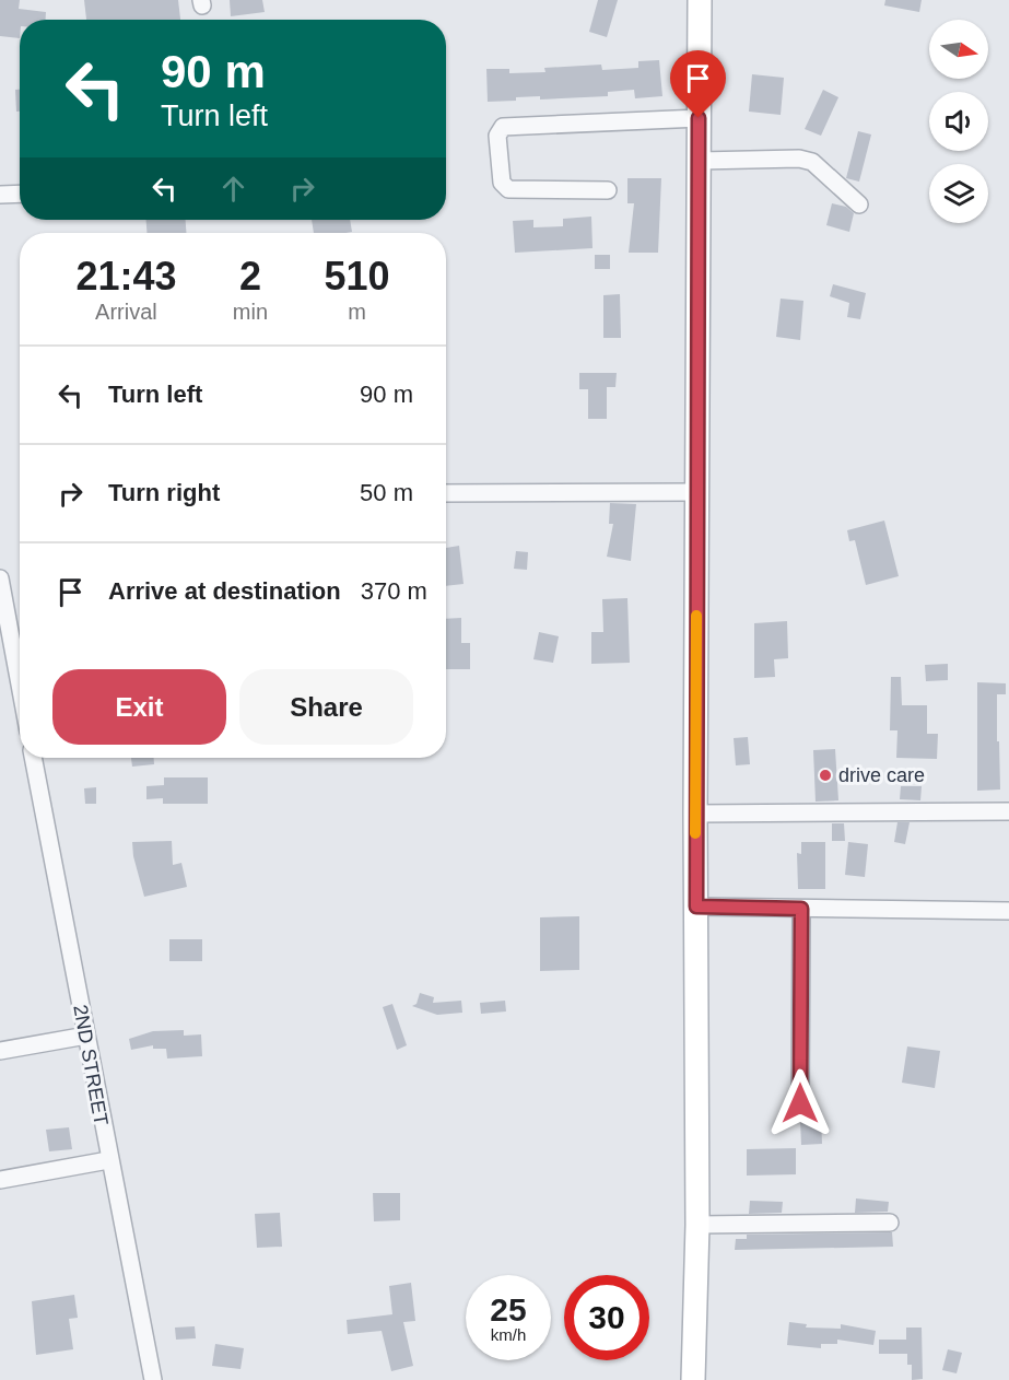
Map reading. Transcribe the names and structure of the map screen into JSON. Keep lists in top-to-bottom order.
{
  "streets": {
    "street": ["2ND STREET"]
  },
  "places": ["drive care"],
  "north": "right",
  "page": {
    "turn": ["90 m", "Turn left"],
    "eta": [
      "21:43",
      "Arrival",
      "2",
      "min",
      "510",
      "m"
    ],
    "list": [
      {
        "name": "Turn left",
        "value": "90 m"
      },
      {
        "name": "Turn right",
        "value": "50 m"
      },
      {
        "name": "Arrive at destination",
        "value": "370 m"
      }
    ],
    "buttons": ["Exit", "Share"],
    "speed": "25 km/h",
    "limit": "30"
  }
}
